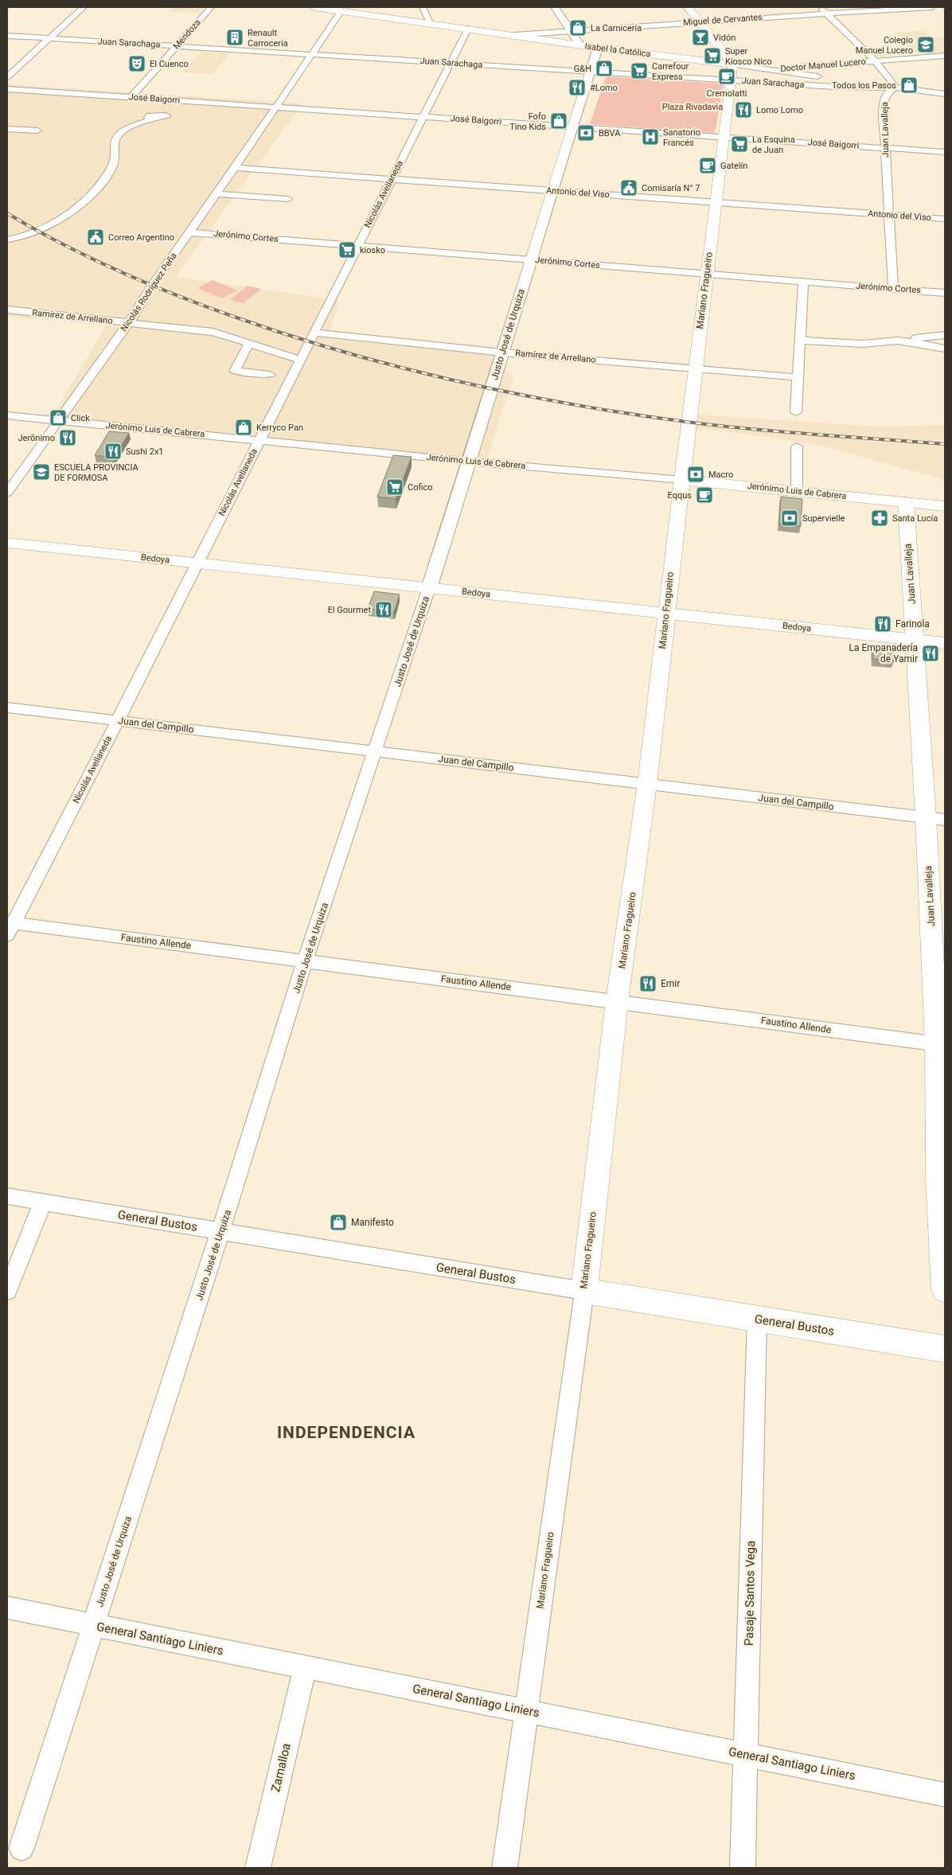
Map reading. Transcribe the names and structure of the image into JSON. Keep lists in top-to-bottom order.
{
  "streets": {
    "main road": [
      "Isabel la Católica",
      "Juan Lavalleja",
      "Mariano Fragueiro",
      "Jerónimo Luis de Cabrera",
      "Bedoya",
      "General Bustos"
    ],
    "street": [
      "Miguel de Cervantes",
      "Mendoza",
      "Juan Sarachaga",
      "Doctor Manuel Lucero",
      "José Baigorri",
      "Antonio del Viso",
      "Nicolás Avellaneda",
      "Jerónimo Cortes",
      "Nicolás Rodríguez Peña",
      "Ramírez de Arrellano",
      "Justo José de Urquiza",
      "Juan del Campillo",
      "Faustino Allende",
      "Pasaje Santos Vega",
      "General Santiago Liniers",
      "Zamalloa"
    ]
  },
  "crossings": [
    ["Miguel de Cervantes", "Isabel la Católica"],
    ["Mendoza", "Juan Sarachaga"],
    ["Mendoza", "José Baigorri"],
    ["Juan Sarachaga", "Isabel la Católica"],
    ["Juan Sarachaga", "Juan Lavalleja"],
    ["Juan Sarachaga", "Nicolás Avellaneda"],
    ["Juan Sarachaga", "Mariano Fragueiro"],
    ["Juan Sarachaga", "Nicolás Rodríguez Peña"],
    ["Juan Sarachaga", "Justo José de Urquiza"],
    ["Isabel la Católica", "Doctor Manuel Lucero"],
    ["Isabel la Católica", "Juan Lavalleja"],
    ["Isabel la Católica", "Nicolás Avellaneda"],
    ["Isabel la Católica", "Mariano Fragueiro"],
    ["Isabel la Católica", "Nicolás Rodríguez Peña"],
    ["Isabel la Católica", "Justo José de Urquiza"],
    ["José Baigorri", "Juan Lavalleja"],
    ["José Baigorri", "Nicolás Avellaneda"],
    ["José Baigorri", "Mariano Fragueiro"],
    ["José Baigorri", "Nicolás Rodríguez Peña"],
    ["José Baigorri", "Justo José de Urquiza"],
    ["Juan Lavalleja", "Antonio del Viso"],
    ["Juan Lavalleja", "Jerónimo Cortes"],
    ["Juan Lavalleja", "Jerónimo Luis de Cabrera"],
    ["Juan Lavalleja", "Bedoya"],
    ["Juan Lavalleja", "Juan del Campillo"],
    ["Juan Lavalleja", "Faustino Allende"],
    ["Antonio del Viso", "Nicolás Avellaneda"],
    ["Antonio del Viso", "Mariano Fragueiro"],
    ["Antonio del Viso", "Nicolás Rodríguez Peña"],
    ["Antonio del Viso", "Justo José de Urquiza"],
    ["Nicolás Avellaneda", "Jerónimo Cortes"],
    ["Nicolás Avellaneda", "Ramírez de Arrellano"],
    ["Nicolás Avellaneda", "Jerónimo Luis de Cabrera"],
    ["Nicolás Avellaneda", "Bedoya"],
    ["Nicolás Avellaneda", "Juan del Campillo"],
    ["Nicolás Avellaneda", "Faustino Allende"],
    ["Jerónimo Cortes", "Mariano Fragueiro"],
    ["Jerónimo Cortes", "Nicolás Rodríguez Peña"],
    ["Jerónimo Cortes", "Justo José de Urquiza"],
    ["Mariano Fragueiro", "Ramírez de Arrellano"],
    ["Mariano Fragueiro", "Jerónimo Luis de Cabrera"],
    ["Mariano Fragueiro", "Bedoya"],
    ["Mariano Fragueiro", "Juan del Campillo"],
    ["Mariano Fragueiro", "Faustino Allende"],
    ["Mariano Fragueiro", "General Bustos"],
    ["Mariano Fragueiro", "General Santiago Liniers"],
    ["Nicolás Rodríguez Peña", "Ramírez de Arrellano"],
    ["Nicolás Rodríguez Peña", "Jerónimo Luis de Cabrera"],
    ["Ramírez de Arrellano", "Justo José de Urquiza"],
    ["Justo José de Urquiza", "Jerónimo Luis de Cabrera"],
    ["Justo José de Urquiza", "Bedoya"],
    ["Justo José de Urquiza", "Juan del Campillo"],
    ["Justo José de Urquiza", "Faustino Allende"],
    ["Justo José de Urquiza", "General Bustos"],
    ["Justo José de Urquiza", "General Santiago Liniers"],
    ["General Bustos", "Pasaje Santos Vega"],
    ["Pasaje Santos Vega", "General Santiago Liniers"],
    ["General Santiago Liniers", "Zamalloa"]
  ],
  "districts": ["INDEPENDENCIA"],
  "parks": ["Plaza Rivadavia"],
  "places": {
    "shop": [
      "La Carnicería",
      "G&H",
      "Todos los Pasos",
      "Fofo Tino Kids",
      "Click",
      "Kerryco Pan",
      "Manifesto"
    ],
    "building": ["Renault Carrocería"],
    "bar": ["Vidón"],
    "school or university": ["Colegio Manuel Lucero", "ESCUELA PROVINCIA DE FORMOSA"],
    "supermarket": [
      "Super Kiosco Nico",
      "Carrefour Express",
      "La Esquina de Juan",
      "kiosko",
      "Cofico"
    ],
    "theatre": ["El Cuenco"],
    "cafe": ["Cremolatti", "Gatelín", "Eqqus"],
    "restaurant": [
      "#Lomo",
      "Lomo Lomo",
      "Jerōnimo",
      "Sushi 2x1",
      "El Gourmet",
      "Farinola",
      "La Empanadería de Yamir",
      "Emir"
    ],
    "bank": ["BBVA", "Macro", "Supervielle"],
    "hospital": ["Sanatorio Francés"],
    "public building": ["Comisaría N° 7", "Correo Argentino"],
    "pharmacy": ["Santa Lucía"]
  }
}
